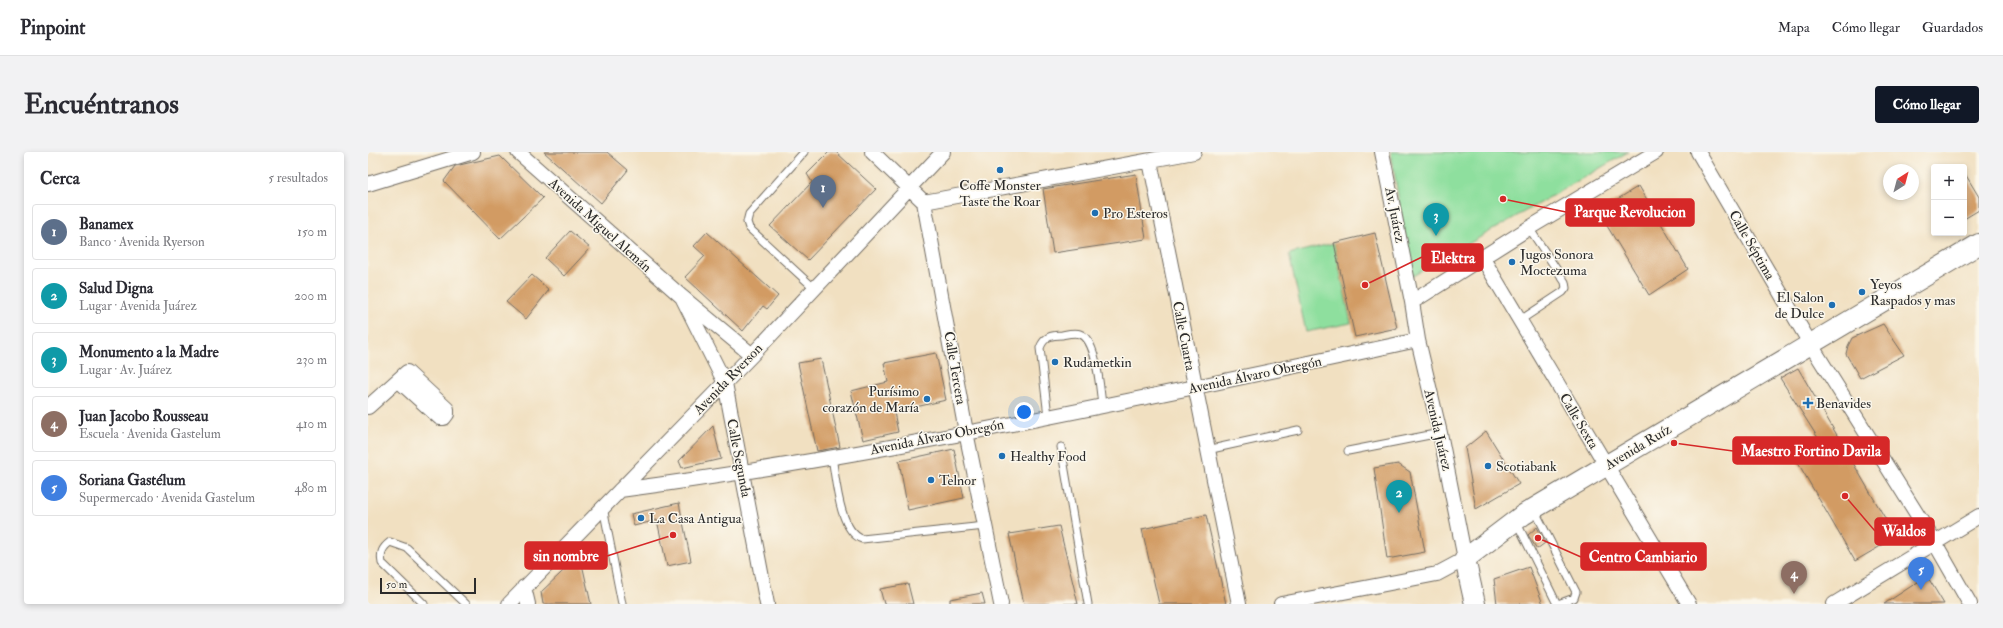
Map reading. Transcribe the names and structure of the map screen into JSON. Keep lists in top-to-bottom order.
{
  "streets": {
    "street": [
      "Av. Juárez",
      "Avenida Miguel Alemán",
      "Calle Séptima",
      "Calle Cuarta",
      "Calle Tercera",
      "Avenida Álvaro Obregón",
      "Avenida Ryerson",
      "Calle Sexta",
      "Avenida Juárez",
      "Avenida Ruíz",
      "Calle Segunda"
    ]
  },
  "crossings": [
    ["Av. Juárez", "Avenida Juárez"],
    ["Avenida Miguel Alemán", "Avenida Ryerson"],
    ["Avenida Miguel Alemán", "Calle Segunda"],
    ["Calle Séptima", "Avenida Ruíz"],
    ["Calle Cuarta", "Avenida Álvaro Obregón"],
    ["Calle Tercera", "Avenida Álvaro Obregón"],
    ["Avenida Álvaro Obregón", "Avenida Ryerson"],
    ["Avenida Álvaro Obregón", "Avenida Juárez"],
    ["Avenida Álvaro Obregón", "Calle Segunda"],
    ["Avenida Ryerson", "Calle Segunda"],
    ["Calle Sexta", "Avenida Ruíz"],
    ["Avenida Juárez", "Avenida Ruíz"]
  ],
  "places": {
    "other": [
      "Coffe Monster Taste the Roar",
      "Parque Revolucion",
      "Pro Esteros",
      "Jugos Sonora Moctezuma",
      "Elektra",
      "Yeyos Raspados y mas",
      "El Salon de Dulce",
      "Rudametkin",
      "Purísimo corazón de María",
      "Maestro Fortino Davila",
      "Healthy Food",
      "Scotiabank",
      "Telnor",
      "Waldos",
      "La Casa Antigua",
      "sin nombre",
      "Centro Cambiario"
    ],
    "health": ["Benavides"]
  },
  "scale_bar": "50 m",
  "north": "top right",
  "page": {
    "header": "Pinpoint",
    "nav": ["Mapa", "Cómo llegar", "Guardados"],
    "buttons": "Cómo llegar",
    "title": "Encuéntranos",
    "heading": ["Cerca", "5 resultados"],
    "map_buttons": ["+", "−"],
    "pins": [
      "1",
      "3",
      "2",
      "5",
      "4"
    ],
    "list": [
      {
        "mark": "1",
        "name": "Banamex",
        "note": "Banco · Avenida Ryerson",
        "value": "150 m"
      },
      {
        "mark": "2",
        "name": "Salud Digna",
        "note": "Lugar · Avenida Juárez",
        "value": "200 m"
      },
      {
        "mark": "3",
        "name": "Monumento a la Madre",
        "note": "Lugar · Av. Juárez",
        "value": "230 m"
      },
      {
        "mark": "4",
        "name": "Juan Jacobo Rousseau",
        "note": "Escuela · Avenida Gastelum",
        "value": "410 m"
      },
      {
        "mark": "5",
        "name": "Soriana Gastélum",
        "note": "Supermercado · Avenida Gastelum",
        "value": "480 m"
      }
    ],
    "scale": "50 m"
  }
}
